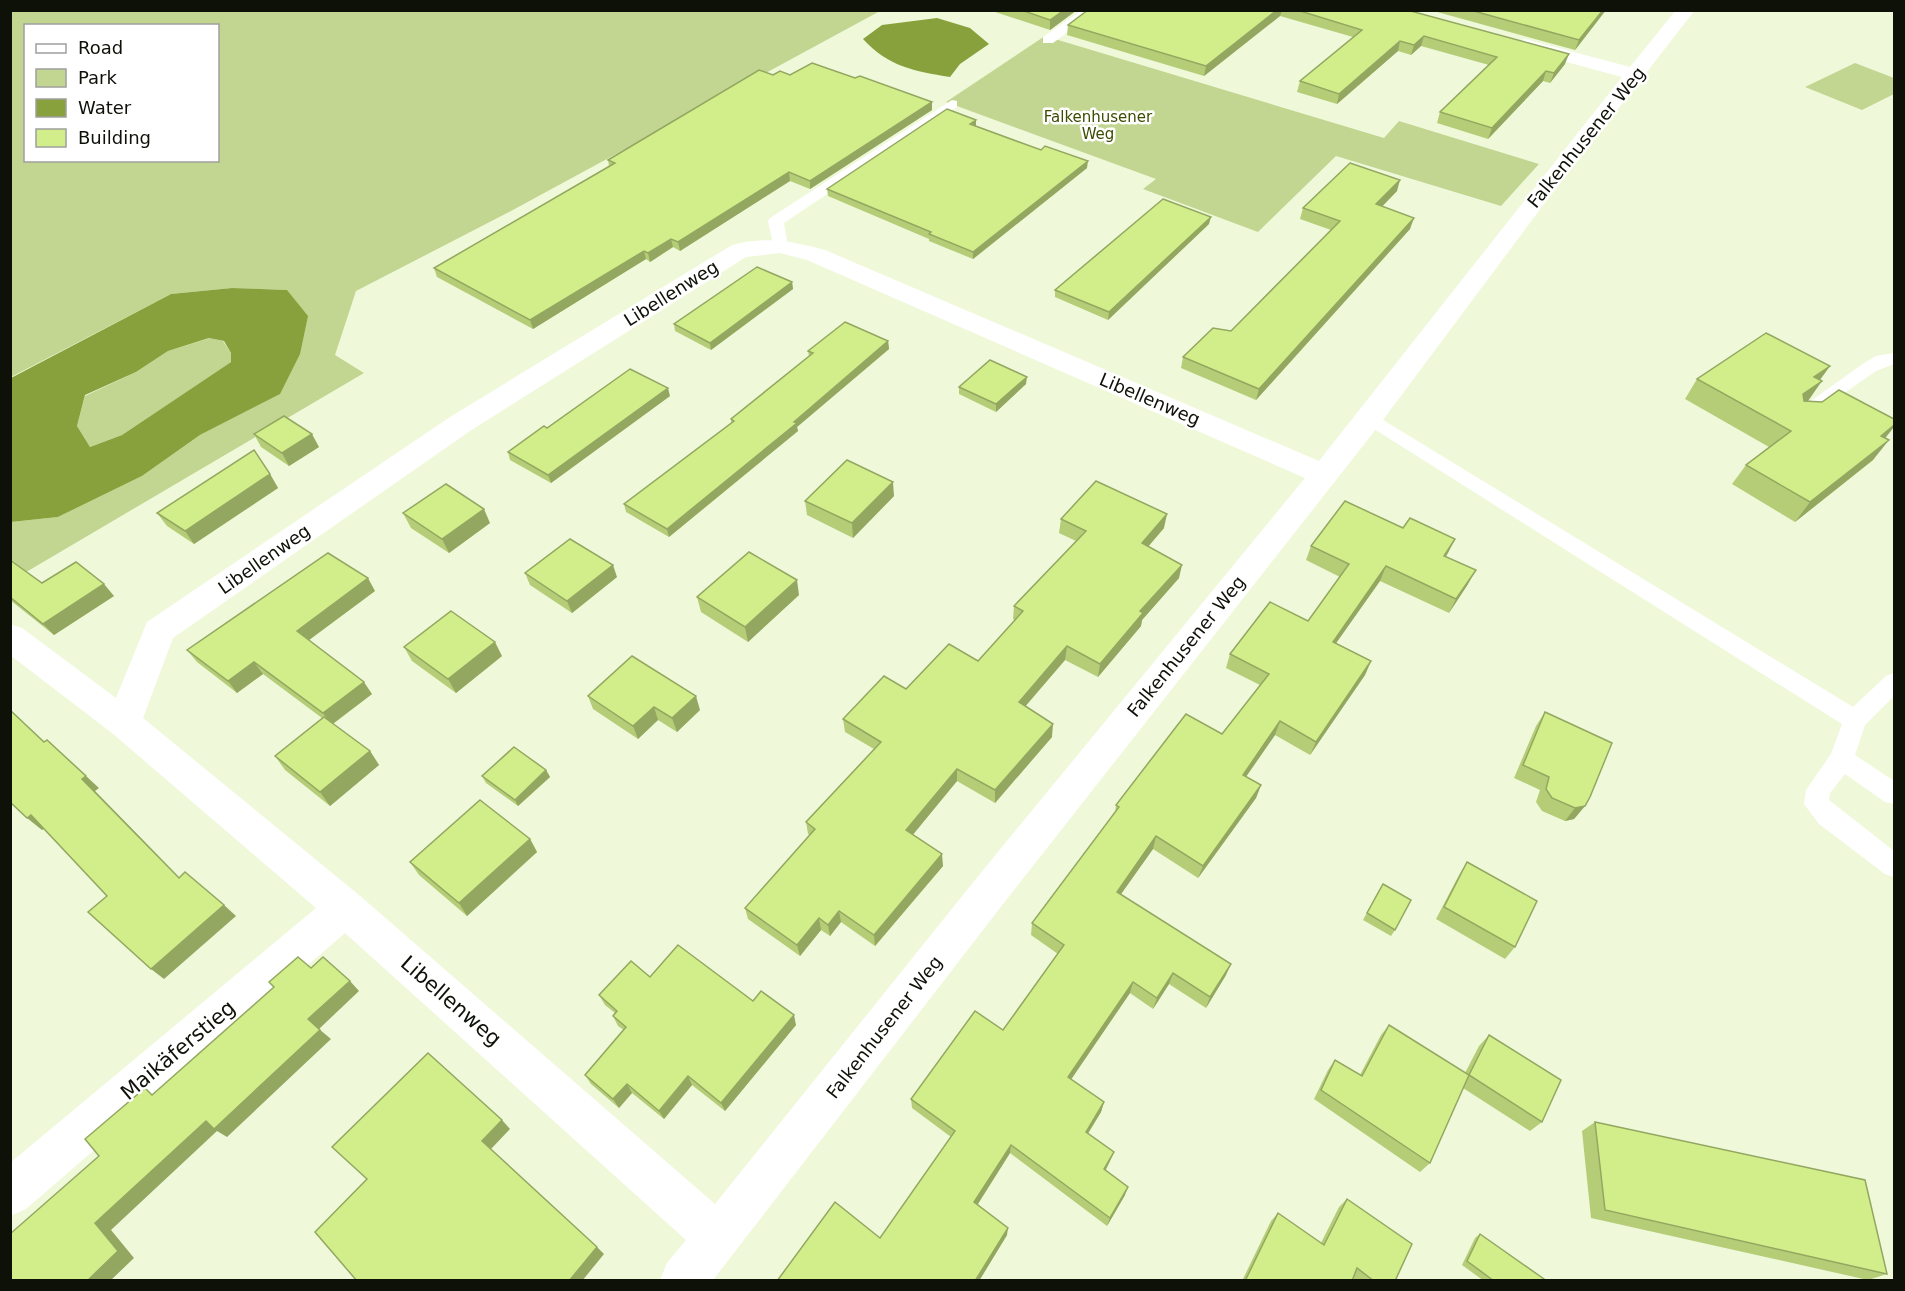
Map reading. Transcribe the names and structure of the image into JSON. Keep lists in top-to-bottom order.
{
  "streets": {
    "street": ["Falkenhusener Weg", "Libellenweg", "Maikäferstieg"]
  },
  "crossings": [
    ["Falkenhusener Weg", "Libellenweg"],
    ["Libellenweg", "Maikäferstieg"]
  ],
  "parks": ["Falkenhusener Weg"],
  "legend": [
    "Road",
    "Park",
    "Water",
    "Building"
  ]
}
